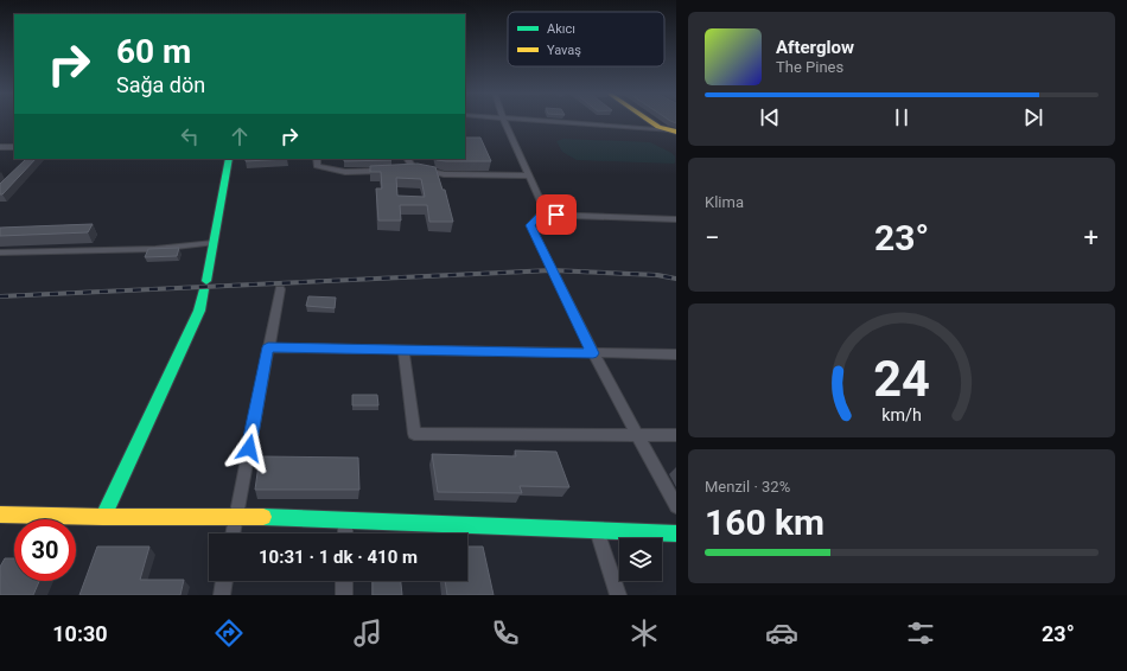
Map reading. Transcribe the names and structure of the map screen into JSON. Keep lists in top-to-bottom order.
{
  "legend": ["Akıcı", "Yavaş"],
  "page": {
    "turn": ["60 m", "Sağa dön"],
    "song": ["Afterglow", "The Pines"],
    "tile": [
      "Klima",
      ["Menzil · 32%", "160 km"]
    ],
    "heat": ["−", "23°", "+"],
    "limit": "30",
    "trip": "10:31 · 1 dk · 410 m",
    "tabs": ["10:30", "23°"],
    "gauge": ["24", "km/h"]
  }
}
